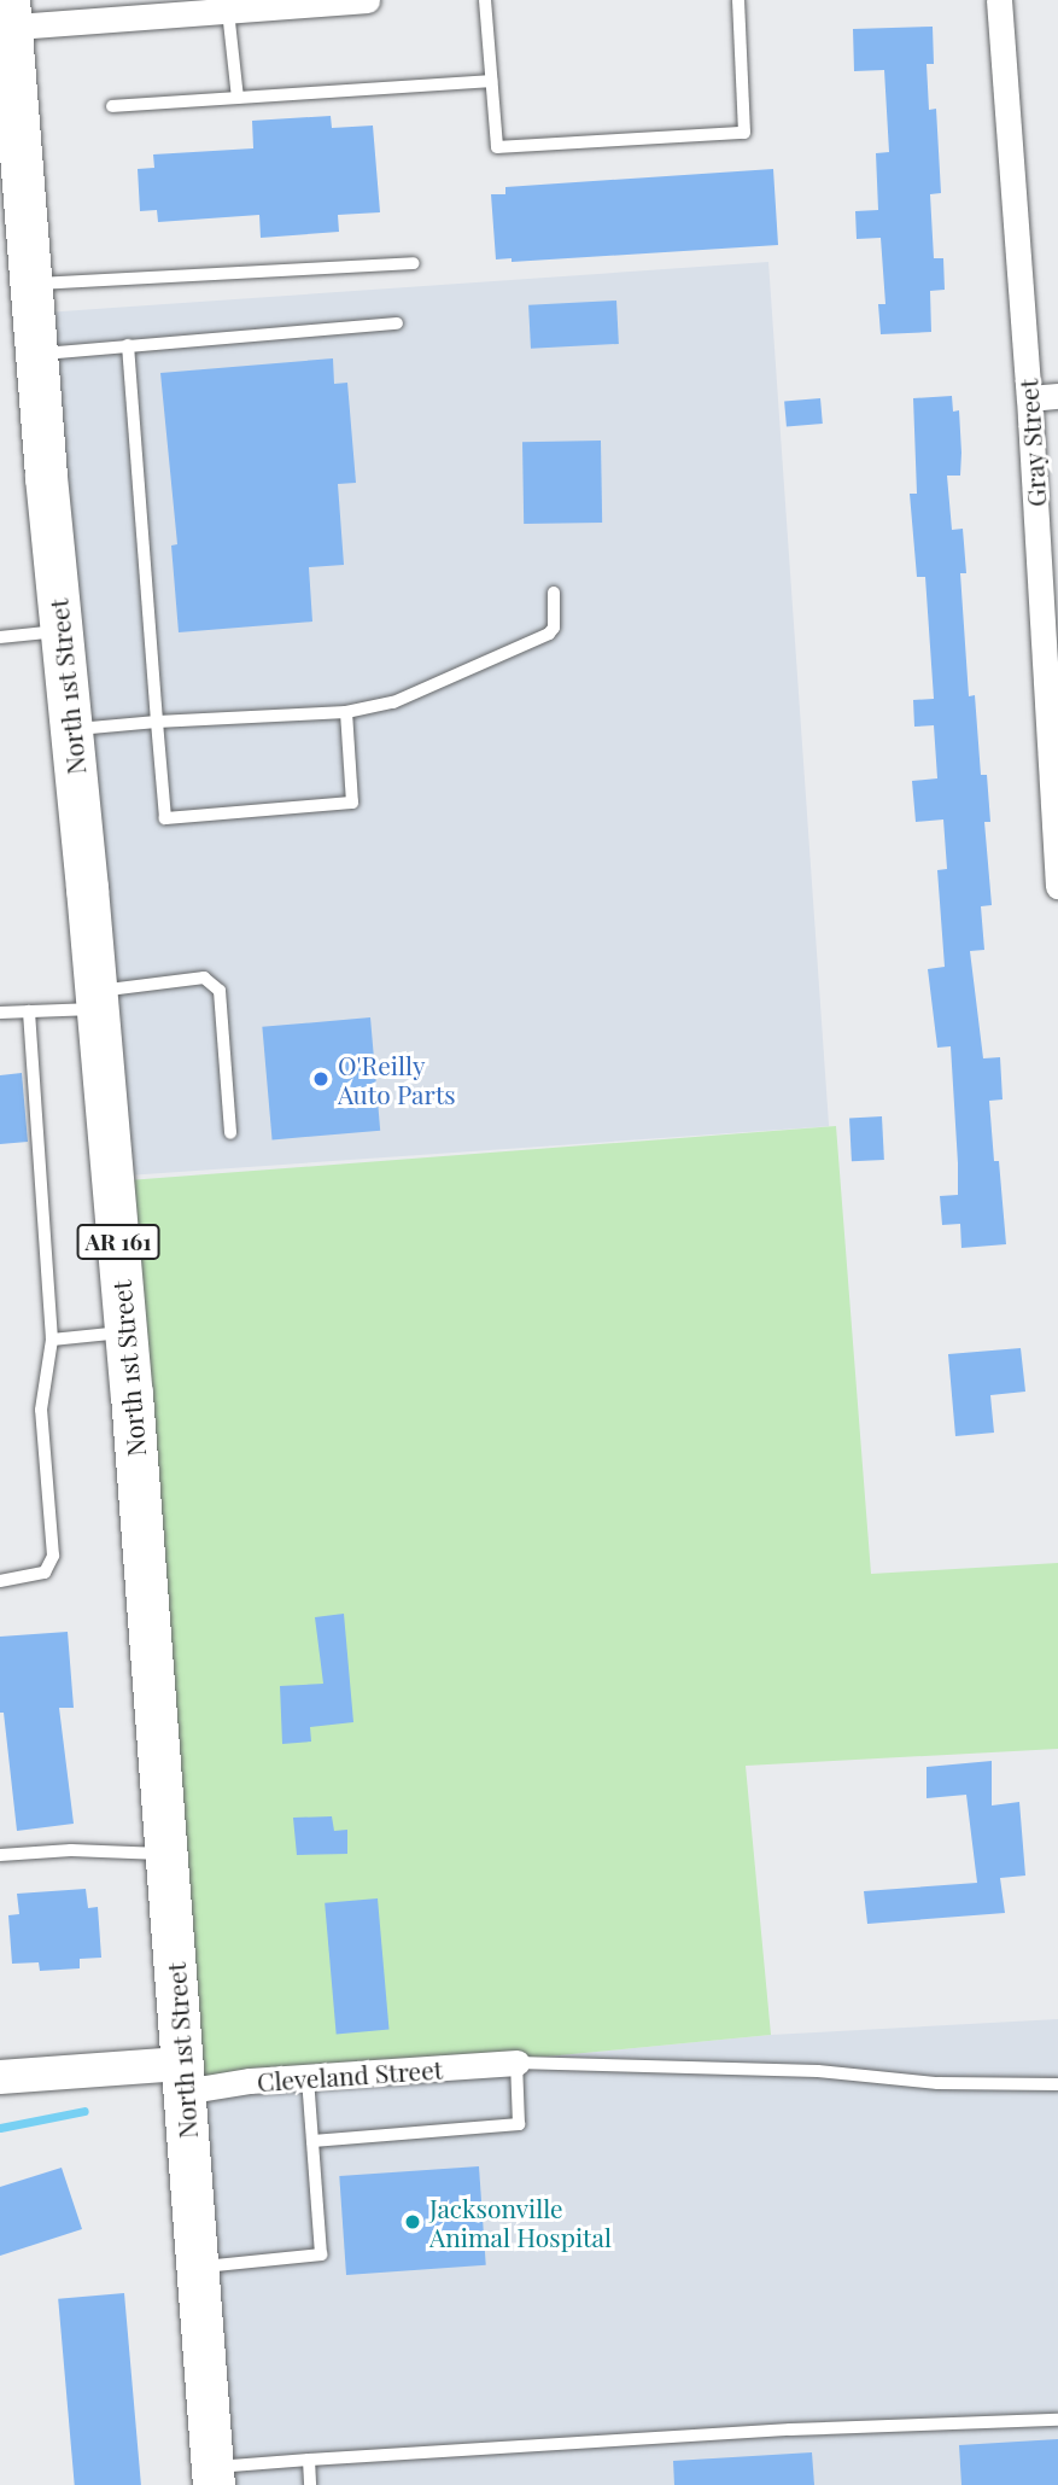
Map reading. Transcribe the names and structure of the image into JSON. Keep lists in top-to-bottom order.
{
  "streets": {
    "main road": ["North 1st Street", "AR 161"],
    "street": ["Gray Street", "Cleveland Street"]
  },
  "crossings": [
    ["North 1st Street", "Cleveland Street"]
  ],
  "places": ["O'Reilly Auto Parts", "Jacksonville Animal Hospital"]
}
